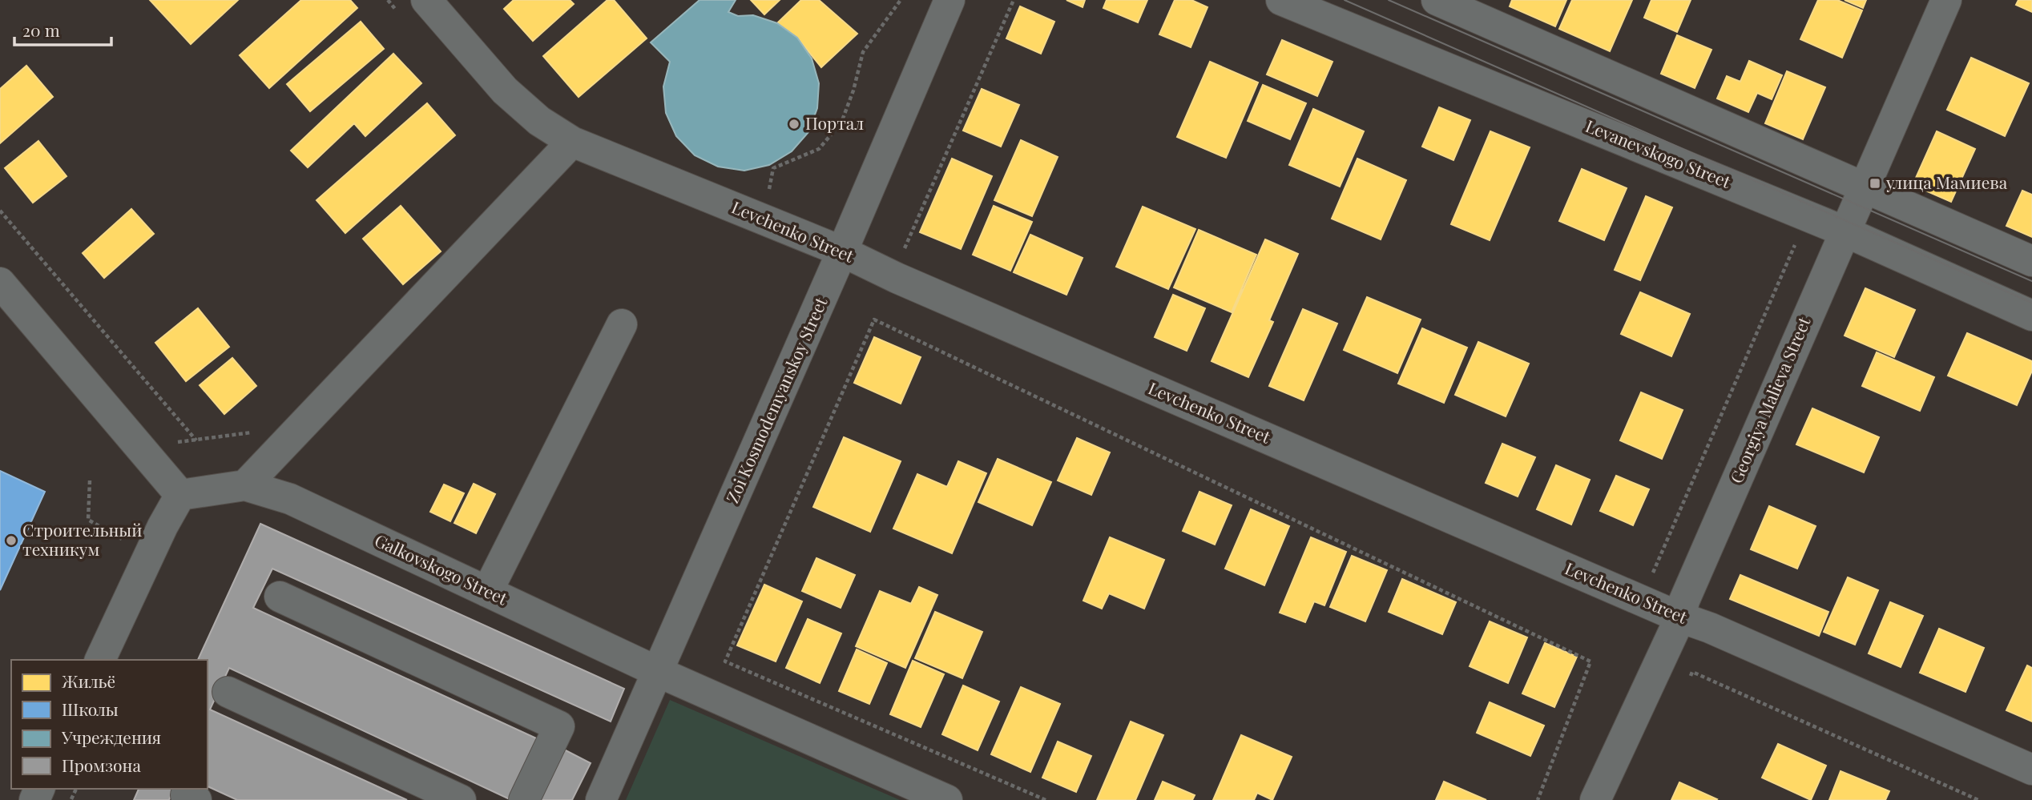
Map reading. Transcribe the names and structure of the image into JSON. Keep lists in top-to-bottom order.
{
  "streets": {
    "street": [
      "Levanevskogo Street",
      "Levchenko Street",
      "Zoi Kosmodemyanskoy Street",
      "Georgiya Malieva Street",
      "Galkovskogo Street"
    ]
  },
  "crossings": [
    ["Levanevskogo Street", "Georgiya Malieva Street"],
    ["Levchenko Street", "Zoi Kosmodemyanskoy Street"],
    ["Levchenko Street", "Georgiya Malieva Street"],
    ["Zoi Kosmodemyanskoy Street", "Galkovskogo Street"]
  ],
  "places": {
    "other": ["Портал", "Строительный техникум"],
    "transit": ["улица Мамиева"]
  },
  "legend": [
    "Жильё",
    "Школы",
    "Учреждения",
    "Промзона"
  ],
  "scale_bar": "20 m"
}
